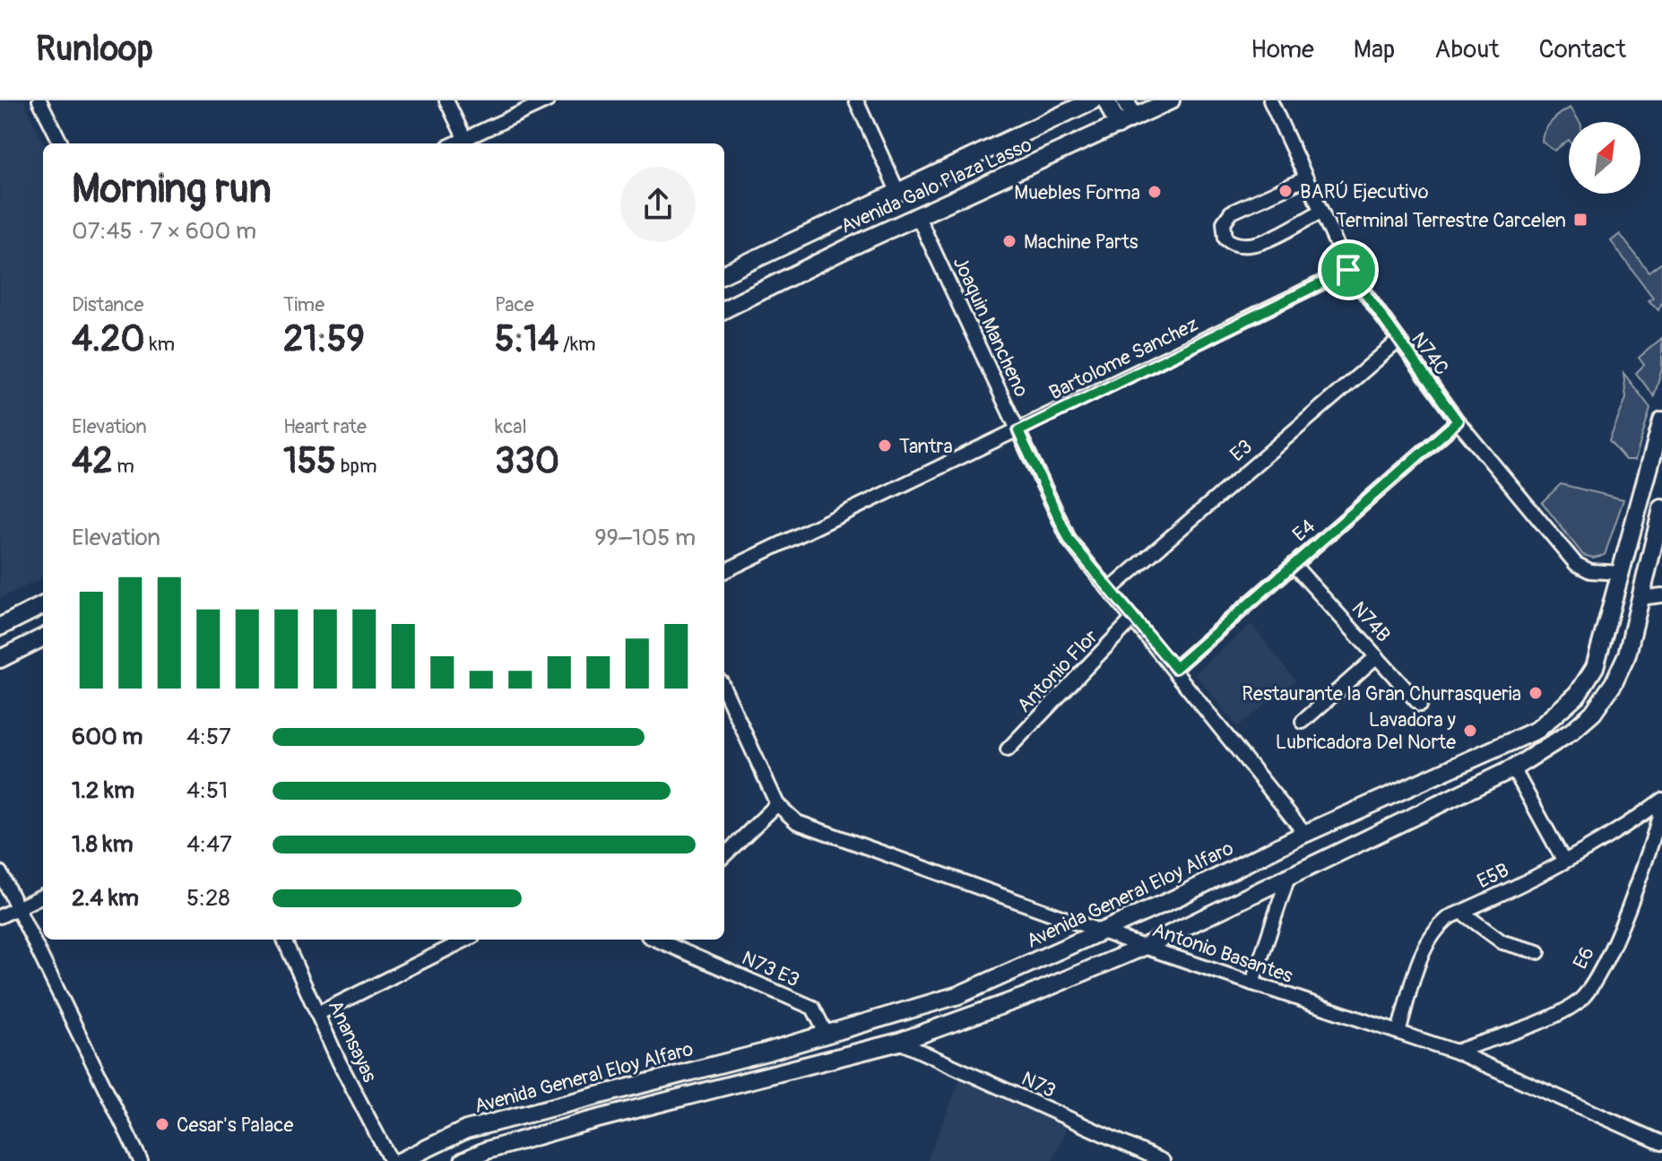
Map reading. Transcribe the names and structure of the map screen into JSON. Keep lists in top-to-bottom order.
{
  "streets": {
    "main road": ["Avenida Galo Plaza Lasso", "Avenida General Eloy Alfaro"],
    "street": [
      "Joaquin Mancheno",
      "N74C",
      "Bartolome Sanchez",
      "E3",
      "E4",
      "N74B",
      "Antonio Flor",
      "E5B",
      "Antonio Basantes",
      "E6",
      "N73 E3",
      "Anansayas",
      "N73"
    ]
  },
  "crossings": [
    ["Avenida Galo Plaza Lasso", "Joaquin Mancheno"],
    ["Joaquin Mancheno", "Bartolome Sanchez"],
    ["Joaquin Mancheno", "E3"],
    ["Joaquin Mancheno", "E4"],
    ["Joaquin Mancheno", "Antonio Flor"],
    ["Joaquin Mancheno", "Avenida General Eloy Alfaro"],
    ["N74C", "Bartolome Sanchez"],
    ["N74C", "E3"],
    ["N74C", "E4"],
    ["N74C", "Avenida General Eloy Alfaro"],
    ["E4", "N74B"],
    ["E5B", "Antonio Basantes"],
    ["E5B", "E6"],
    ["Avenida General Eloy Alfaro", "Antonio Basantes"],
    ["Avenida General Eloy Alfaro", "N73 E3"],
    ["Antonio Basantes", "E6"]
  ],
  "places": {
    "other": [
      "BARÚ Ejecutivo",
      "Muebles Forma",
      "Machine Parts",
      "Tantra",
      "Restaurante la Gran Churrasqueria",
      "Lavadora y Lubricadora Del Norte",
      "Cesar's Palace"
    ],
    "transit": ["Terminal Terrestre Carcelen"]
  },
  "north": "top right",
  "page": {
    "header": "Runloop",
    "nav": [
      "Home",
      "Map",
      "About",
      "Contact"
    ],
    "heading": ["Morning run", "07:45 · 7 × 600 m"],
    "stats": [
      ["Distance", "4.20 km"],
      ["Time", "21:59"],
      ["Pace", "5:14 /km"],
      ["Elevation", "42 m"],
      ["Heart rate", "155 bpm"],
      ["kcal", "330"]
    ],
    "chart": ["Elevation", "99–105 m"],
    "list": [
      {
        "name": "600 m",
        "note": "4:57"
      },
      {
        "name": "1.2 km",
        "note": "4:51"
      },
      {
        "name": "1.8 km",
        "note": "4:47"
      },
      {
        "name": "2.4 km",
        "note": "5:28"
      }
    ]
  }
}
